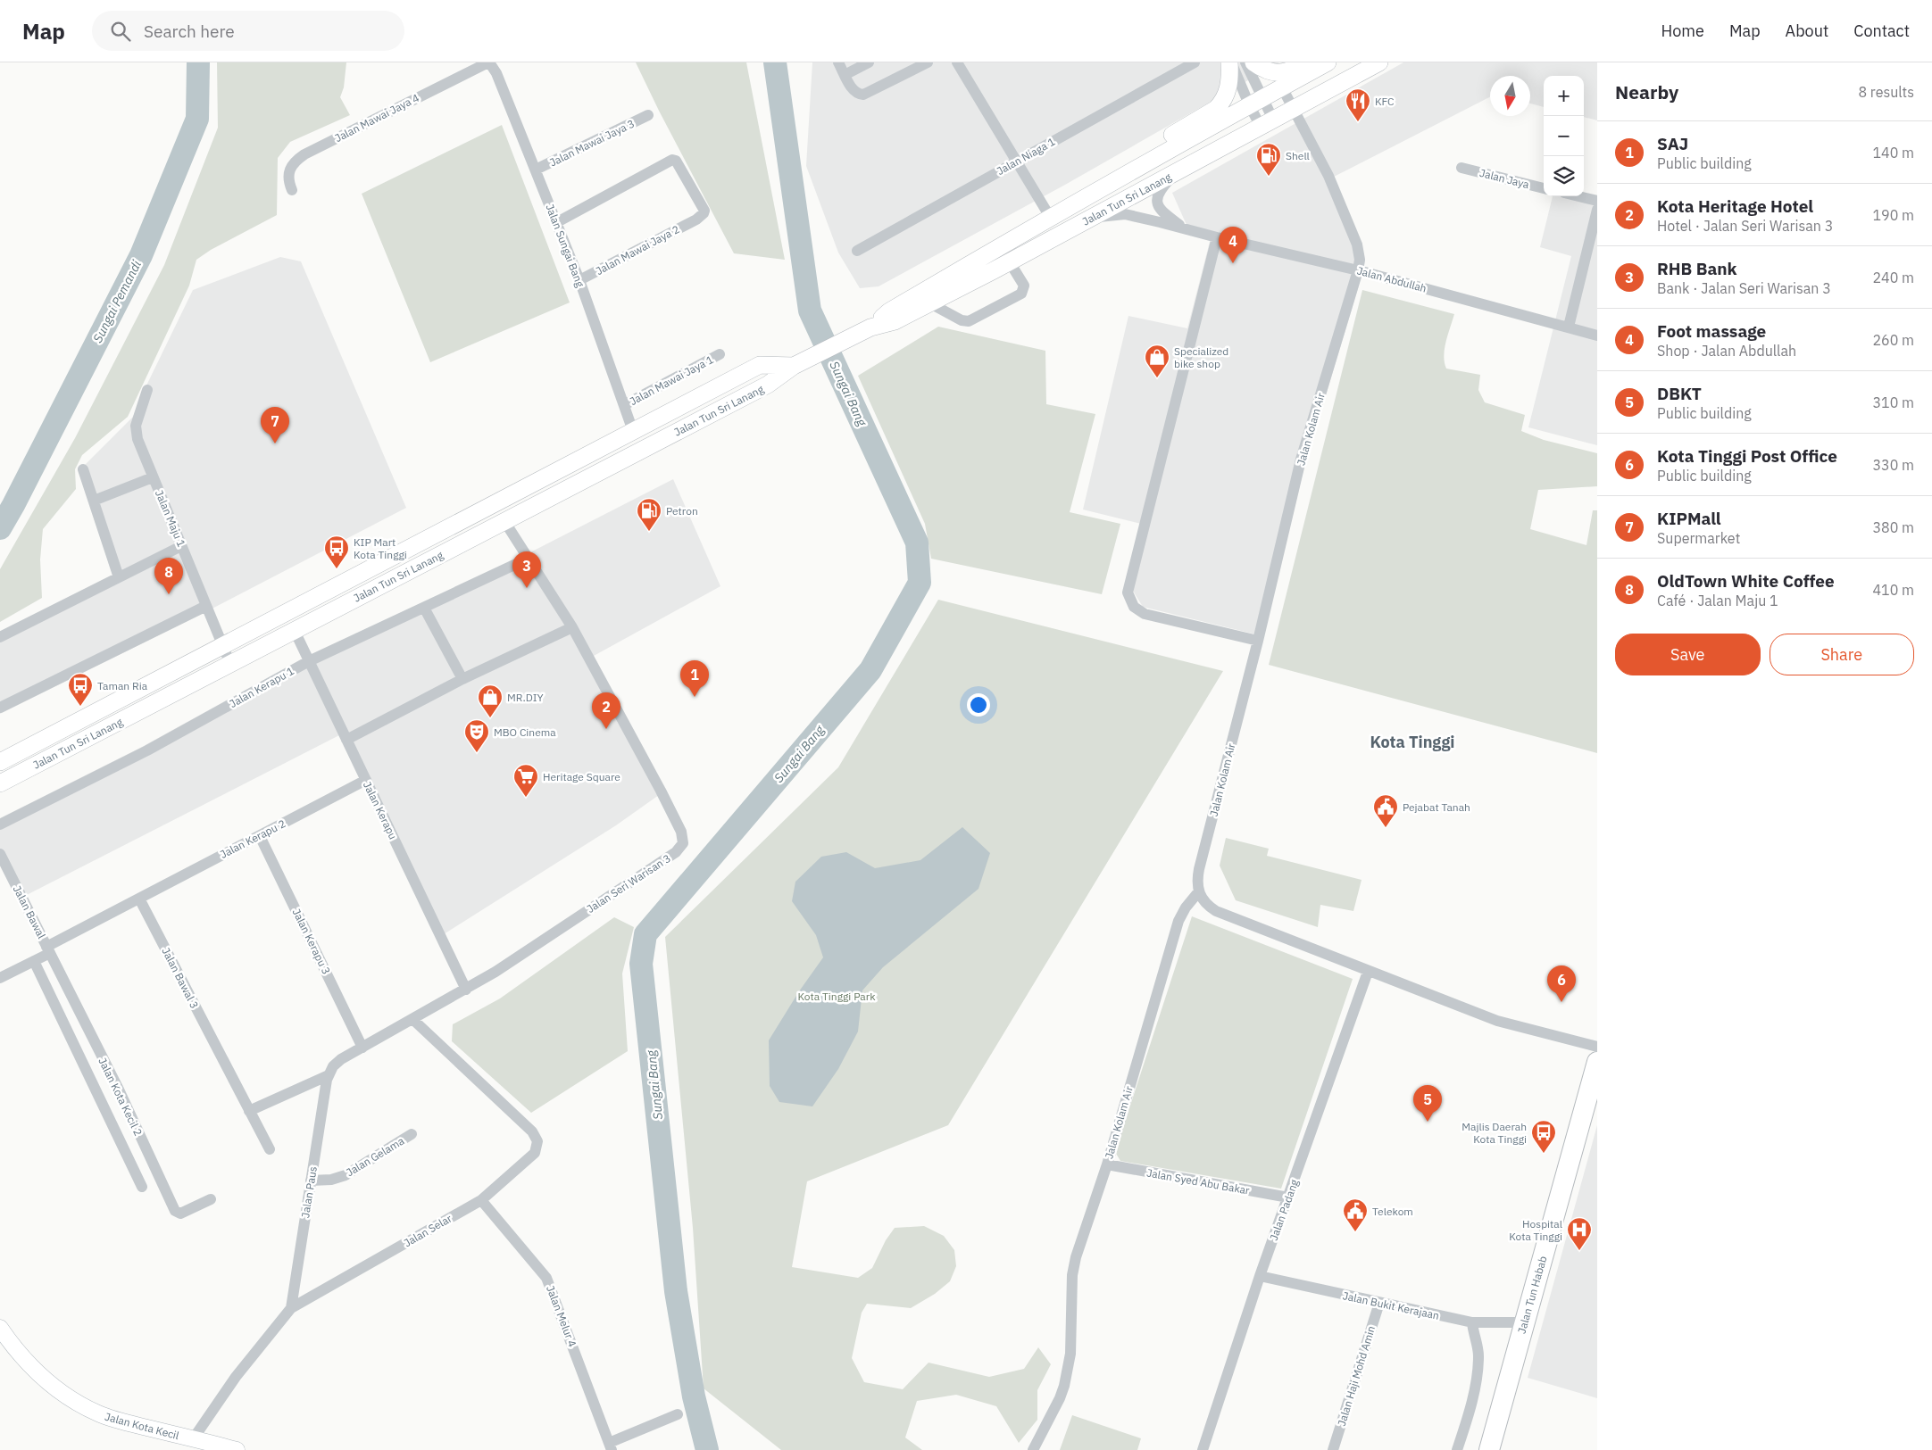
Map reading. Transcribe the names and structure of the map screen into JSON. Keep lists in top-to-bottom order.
{
  "streets": {
    "highway": ["Jalan Tun Habab"],
    "main road": ["Jalan Tun Sri Lanang"],
    "street": [
      "Jalan Mawai Jaya 4",
      "Jalan Mawai Jaya 3",
      "Jalan Niaga 1",
      "Jalan Jaya",
      "Jalan Sungai Bang",
      "Jalan Mawai Jaya 2",
      "Jalan Abdullah",
      "Jalan Mawai Jaya 1",
      "Jalan Kolam Air",
      "Jalan Maju 1",
      "Jalan Kerapu 1",
      "Jalan Kerapu",
      "Jalan Kerapu 2",
      "Jalan Seri Warisan 3",
      "Jalan Bawal",
      "Jalan Kerapu 3",
      "Jalan Bawal 3",
      "Jalan Kota Kecil 2",
      "Jalan Gelama",
      "Jalan Syed Abu Bakar",
      "Jalan Paus",
      "Jalan Padang",
      "Jalan Selar",
      "Jalan Bukit Kerajaan",
      "Jalan Melur 4",
      "Jalan Haji Mohd Amin",
      "Jalan Kota Kecil"
    ]
  },
  "crossings": [
    ["Jalan Mawai Jaya 4", "Jalan Sungai Bang"],
    ["Jalan Mawai Jaya 3", "Jalan Sungai Bang"],
    ["Jalan Tun Sri Lanang", "Jalan Sungai Bang"],
    ["Jalan Tun Sri Lanang", "Jalan Abdullah"],
    ["Jalan Tun Sri Lanang", "Jalan Kolam Air"],
    ["Jalan Tun Sri Lanang", "Jalan Maju 1"],
    ["Jalan Tun Sri Lanang", "Jalan Kerapu"],
    ["Jalan Tun Sri Lanang", "Jalan Seri Warisan 3"],
    ["Jalan Sungai Bang", "Jalan Mawai Jaya 2"],
    ["Jalan Sungai Bang", "Jalan Mawai Jaya 1"],
    ["Jalan Abdullah", "Jalan Kolam Air"],
    ["Jalan Kolam Air", "Jalan Syed Abu Bakar"],
    ["Jalan Kerapu 1", "Jalan Kerapu"],
    ["Jalan Kerapu 1", "Jalan Seri Warisan 3"],
    ["Jalan Kerapu", "Jalan Kerapu 2"],
    ["Jalan Kerapu", "Jalan Seri Warisan 3"],
    ["Jalan Kerapu 2", "Jalan Kerapu 3"],
    ["Jalan Kerapu 2", "Jalan Bawal 3"],
    ["Jalan Seri Warisan 3", "Jalan Kerapu 3"],
    ["Jalan Seri Warisan 3", "Jalan Paus"],
    ["Jalan Seri Warisan 3", "Jalan Selar"],
    ["Jalan Bawal", "Jalan Kota Kecil 2"],
    ["Jalan Gelama", "Jalan Paus"],
    ["Jalan Syed Abu Bakar", "Jalan Padang"],
    ["Jalan Paus", "Jalan Selar"],
    ["Jalan Padang", "Jalan Bukit Kerajaan"],
    ["Jalan Selar", "Jalan Melur 4"],
    ["Jalan Selar", "Jalan Kota Kecil"],
    ["Jalan Tun Habab", "Jalan Bukit Kerajaan"],
    ["Jalan Bukit Kerajaan", "Jalan Haji Mohd Amin"]
  ],
  "districts": ["Kota Tinggi"],
  "water": ["Sungai Pemandi", "Sungai Bang"],
  "parks": ["Kota Tinggi Park"],
  "places": {
    "restaurant": ["KFC"],
    "fuel station": ["Shell", "Petron"],
    "shop": ["Specialized bike shop", "MR.DIY"],
    "bus stop": ["KIP Mart Kota Tinggi", "Taman Ria", "Majlis Daerah Kota Tinggi"],
    "theatre": ["MBO Cinema"],
    "supermarket": ["Heritage Square"],
    "public building": ["Pejabat Tanah", "Telekom"],
    "hospital": ["Hospital Kota Tinggi"]
  },
  "north": "bottom",
  "page": {
    "header": "Map",
    "search": "Search here",
    "nav": [
      "Home",
      "Map",
      "About",
      "Contact"
    ],
    "heading": ["Nearby", "8 results"],
    "map_buttons": ["+", "−"],
    "list": [
      {
        "mark": "1",
        "name": "SAJ",
        "note": "Public building",
        "value": "140 m"
      },
      {
        "mark": "2",
        "name": "Kota Heritage Hotel",
        "note": "Hotel · Jalan Seri Warisan 3",
        "value": "190 m"
      },
      {
        "mark": "3",
        "name": "RHB Bank",
        "note": "Bank · Jalan Seri Warisan 3",
        "value": "240 m"
      },
      {
        "mark": "4",
        "name": "Foot massage",
        "note": "Shop · Jalan Abdullah",
        "value": "260 m"
      },
      {
        "mark": "5",
        "name": "DBKT",
        "note": "Public building",
        "value": "310 m"
      },
      {
        "mark": "6",
        "name": "Kota Tinggi Post Office",
        "note": "Public building",
        "value": "330 m"
      },
      {
        "mark": "7",
        "name": "KIPMall",
        "note": "Supermarket",
        "value": "380 m"
      },
      {
        "mark": "8",
        "name": "OldTown White Coffee",
        "note": "Café · Jalan Maju 1",
        "value": "410 m"
      }
    ],
    "pins": [
      "4",
      "7",
      "3",
      "8",
      "1",
      "2",
      "6",
      "5"
    ],
    "buttons": ["Save", "Share"]
  }
}
